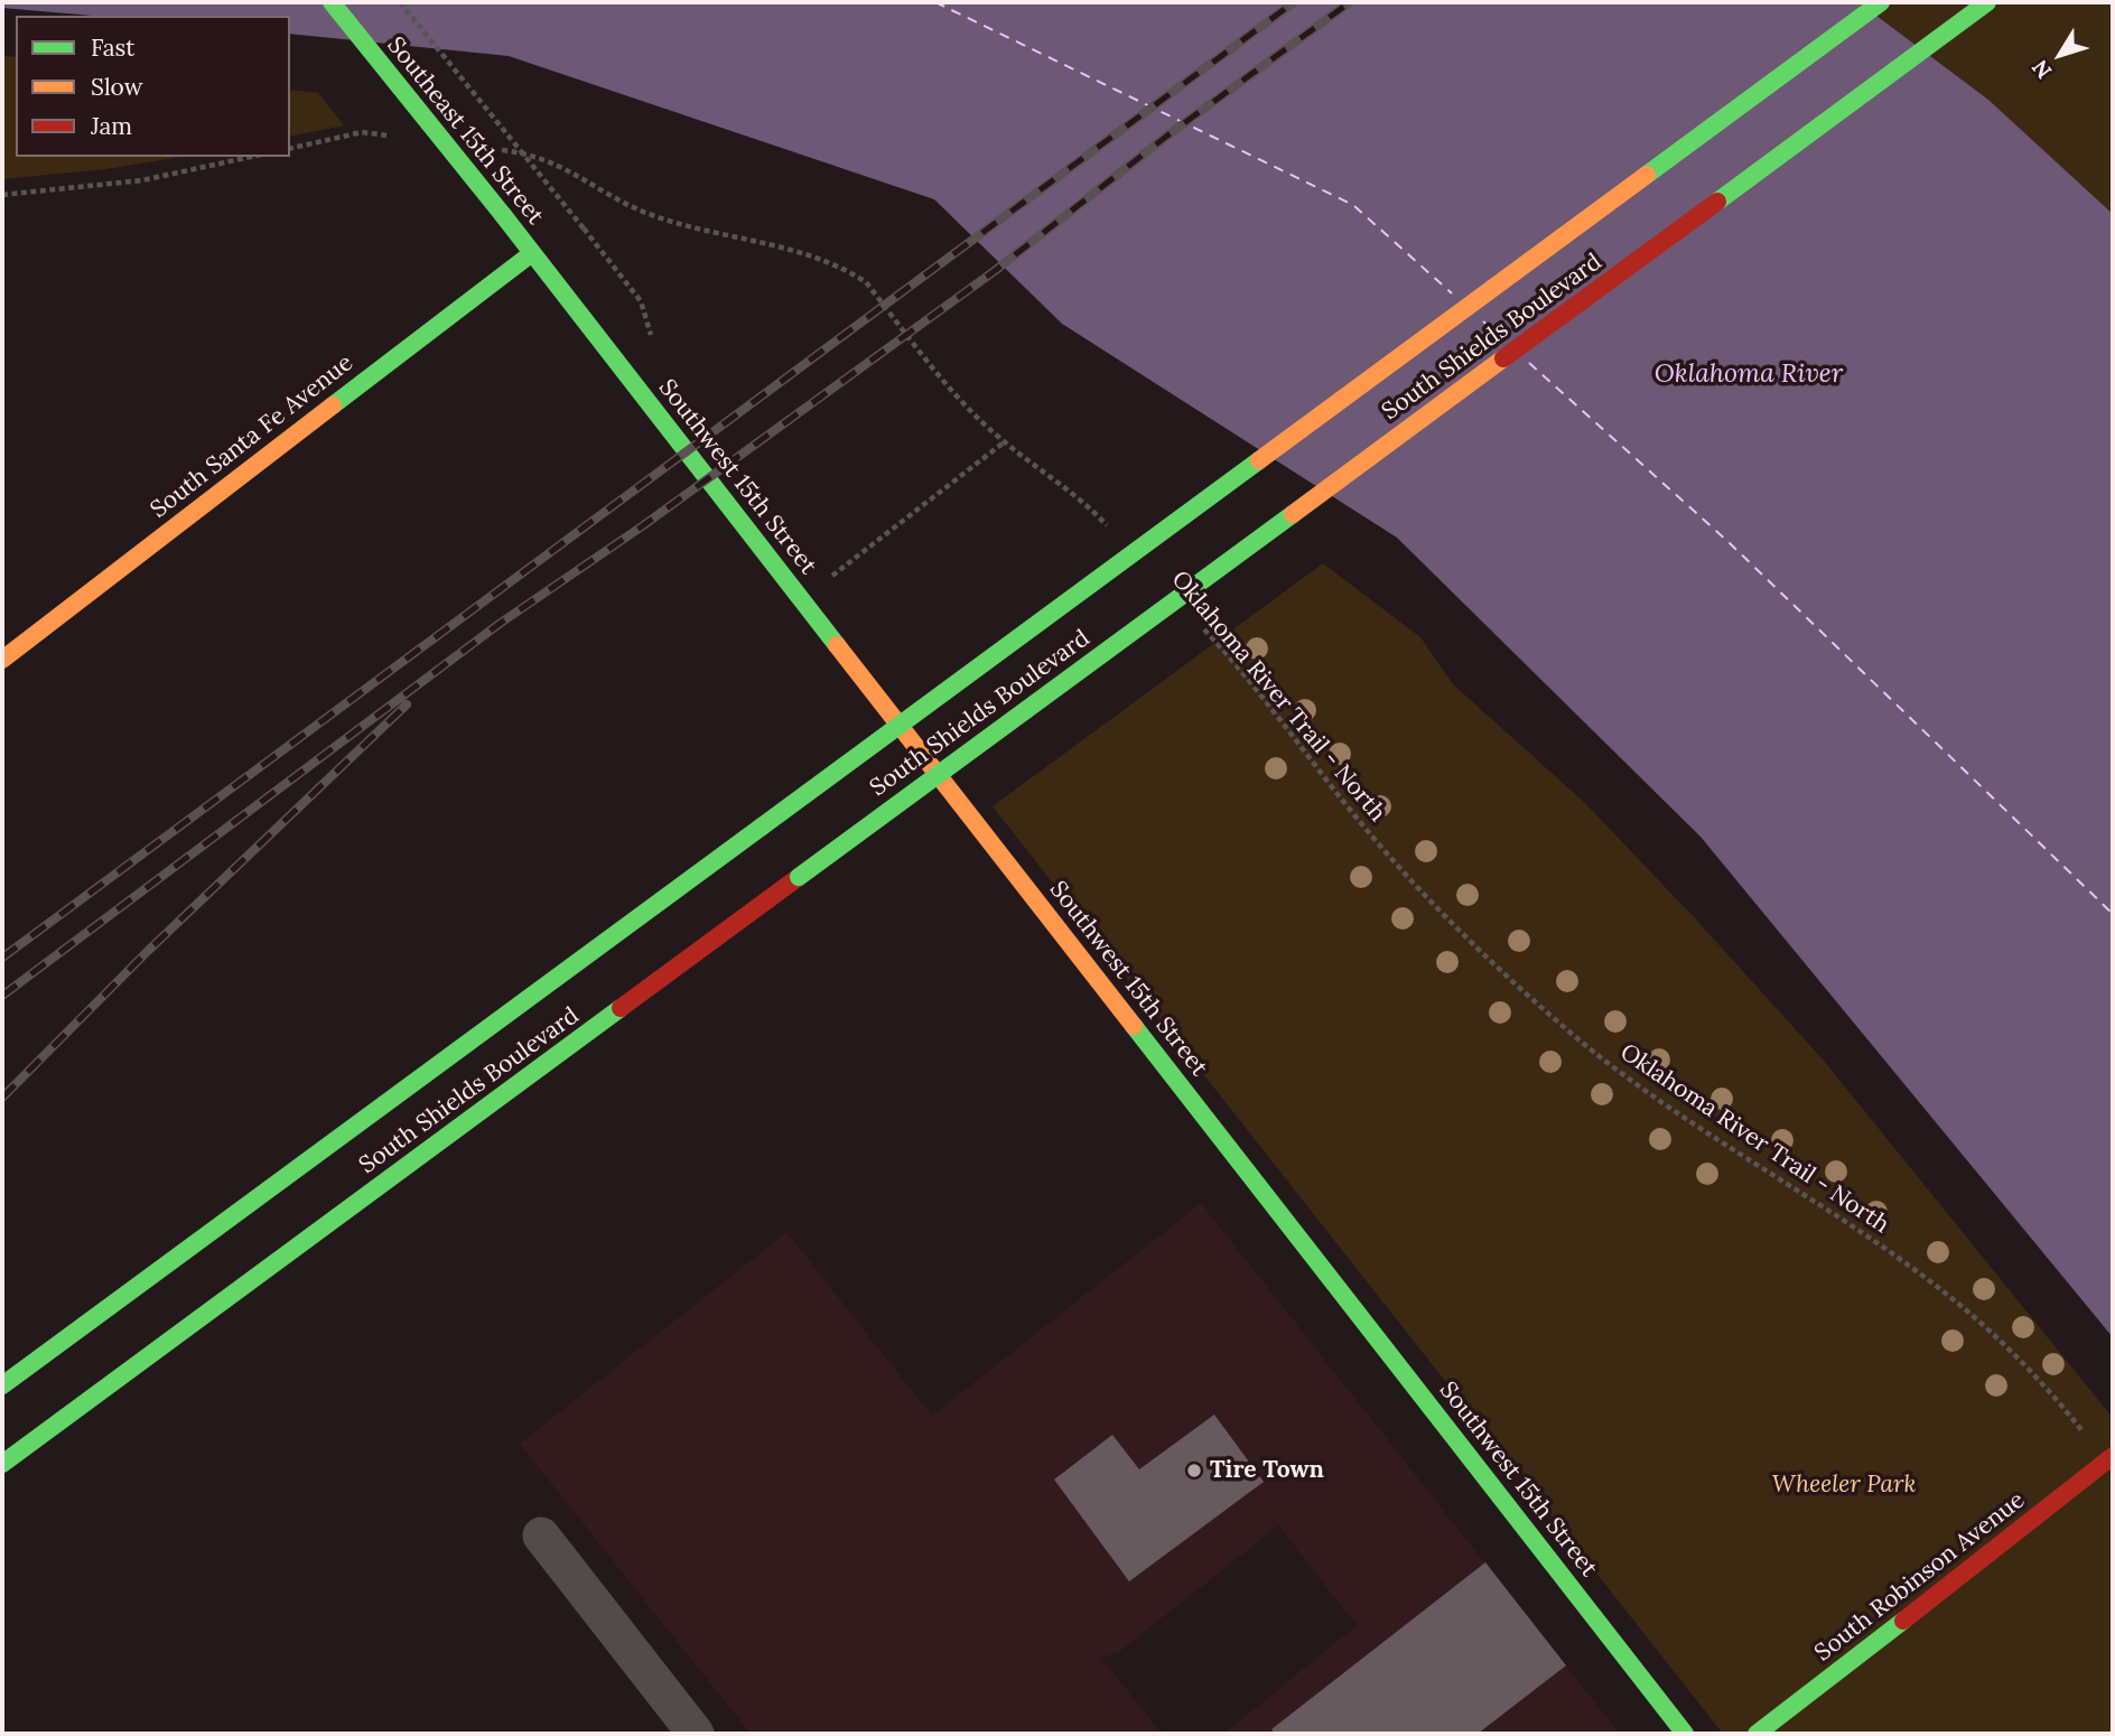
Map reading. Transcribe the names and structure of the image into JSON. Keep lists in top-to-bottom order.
{
  "streets": {
    "main road": [
      "Southeast 15th Street",
      "South Shields Boulevard",
      "South Santa Fe Avenue",
      "Southwest 15th Street",
      "South Robinson Avenue"
    ],
    "path": ["Oklahoma River Trail - North"]
  },
  "crossings": [
    ["Southeast 15th Street", "South Santa Fe Avenue"],
    ["Southeast 15th Street", "Southwest 15th Street"],
    ["South Santa Fe Avenue", "Southwest 15th Street"]
  ],
  "water": ["Oklahoma River"],
  "parks": ["Wheeler Park"],
  "places": ["Tire Town"],
  "legend": ["Fast", "Slow", "Jam"],
  "north": "bottom left"
}
